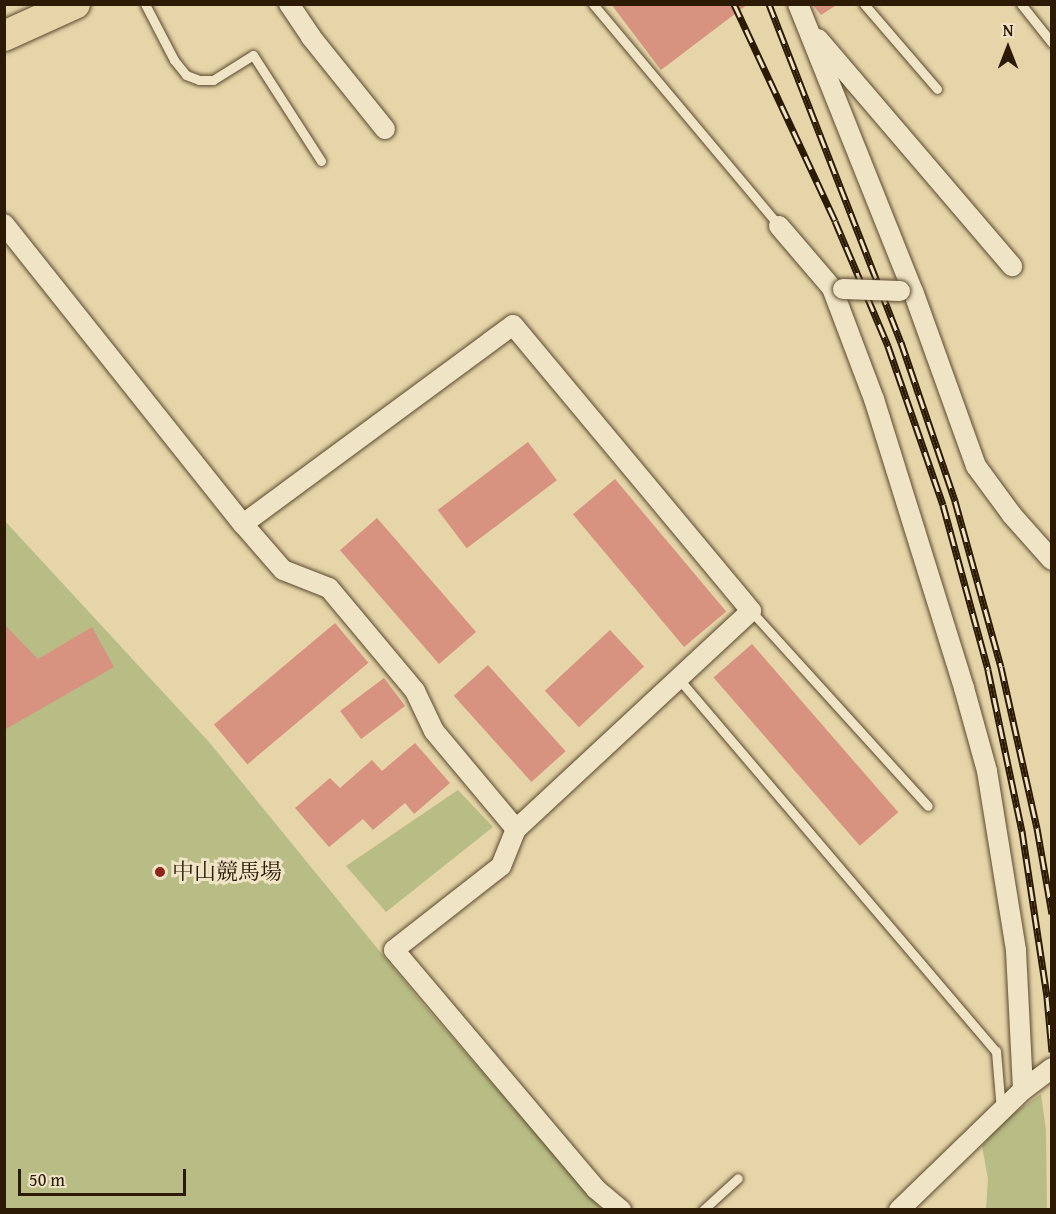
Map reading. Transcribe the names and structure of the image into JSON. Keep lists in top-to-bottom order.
{
  "places": ["中山競馬場"],
  "scale_bar": "50 m",
  "north": "top"
}
